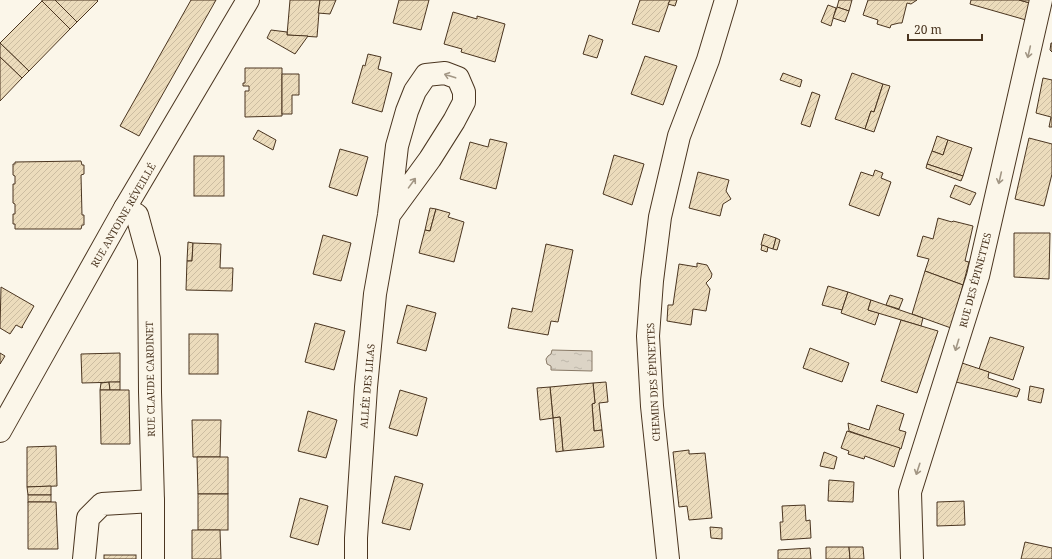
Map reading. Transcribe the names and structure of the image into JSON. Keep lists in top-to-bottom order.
{
  "streets": {
    "street": [
      "RUE ANTOINE RÉVEILLÉ",
      "RUE DES ÉPINETTES",
      "RUE CLAUDE CARDINET",
      "CHEMIN DES ÉPINETTES",
      "ALLÉE DES LILAS"
    ]
  },
  "crossings": [
    ["RUE ANTOINE RÉVEILLÉ", "RUE CLAUDE CARDINET"]
  ],
  "one_way": ["RUE DES ÉPINETTES"],
  "scale_bar": "20 m"
}
